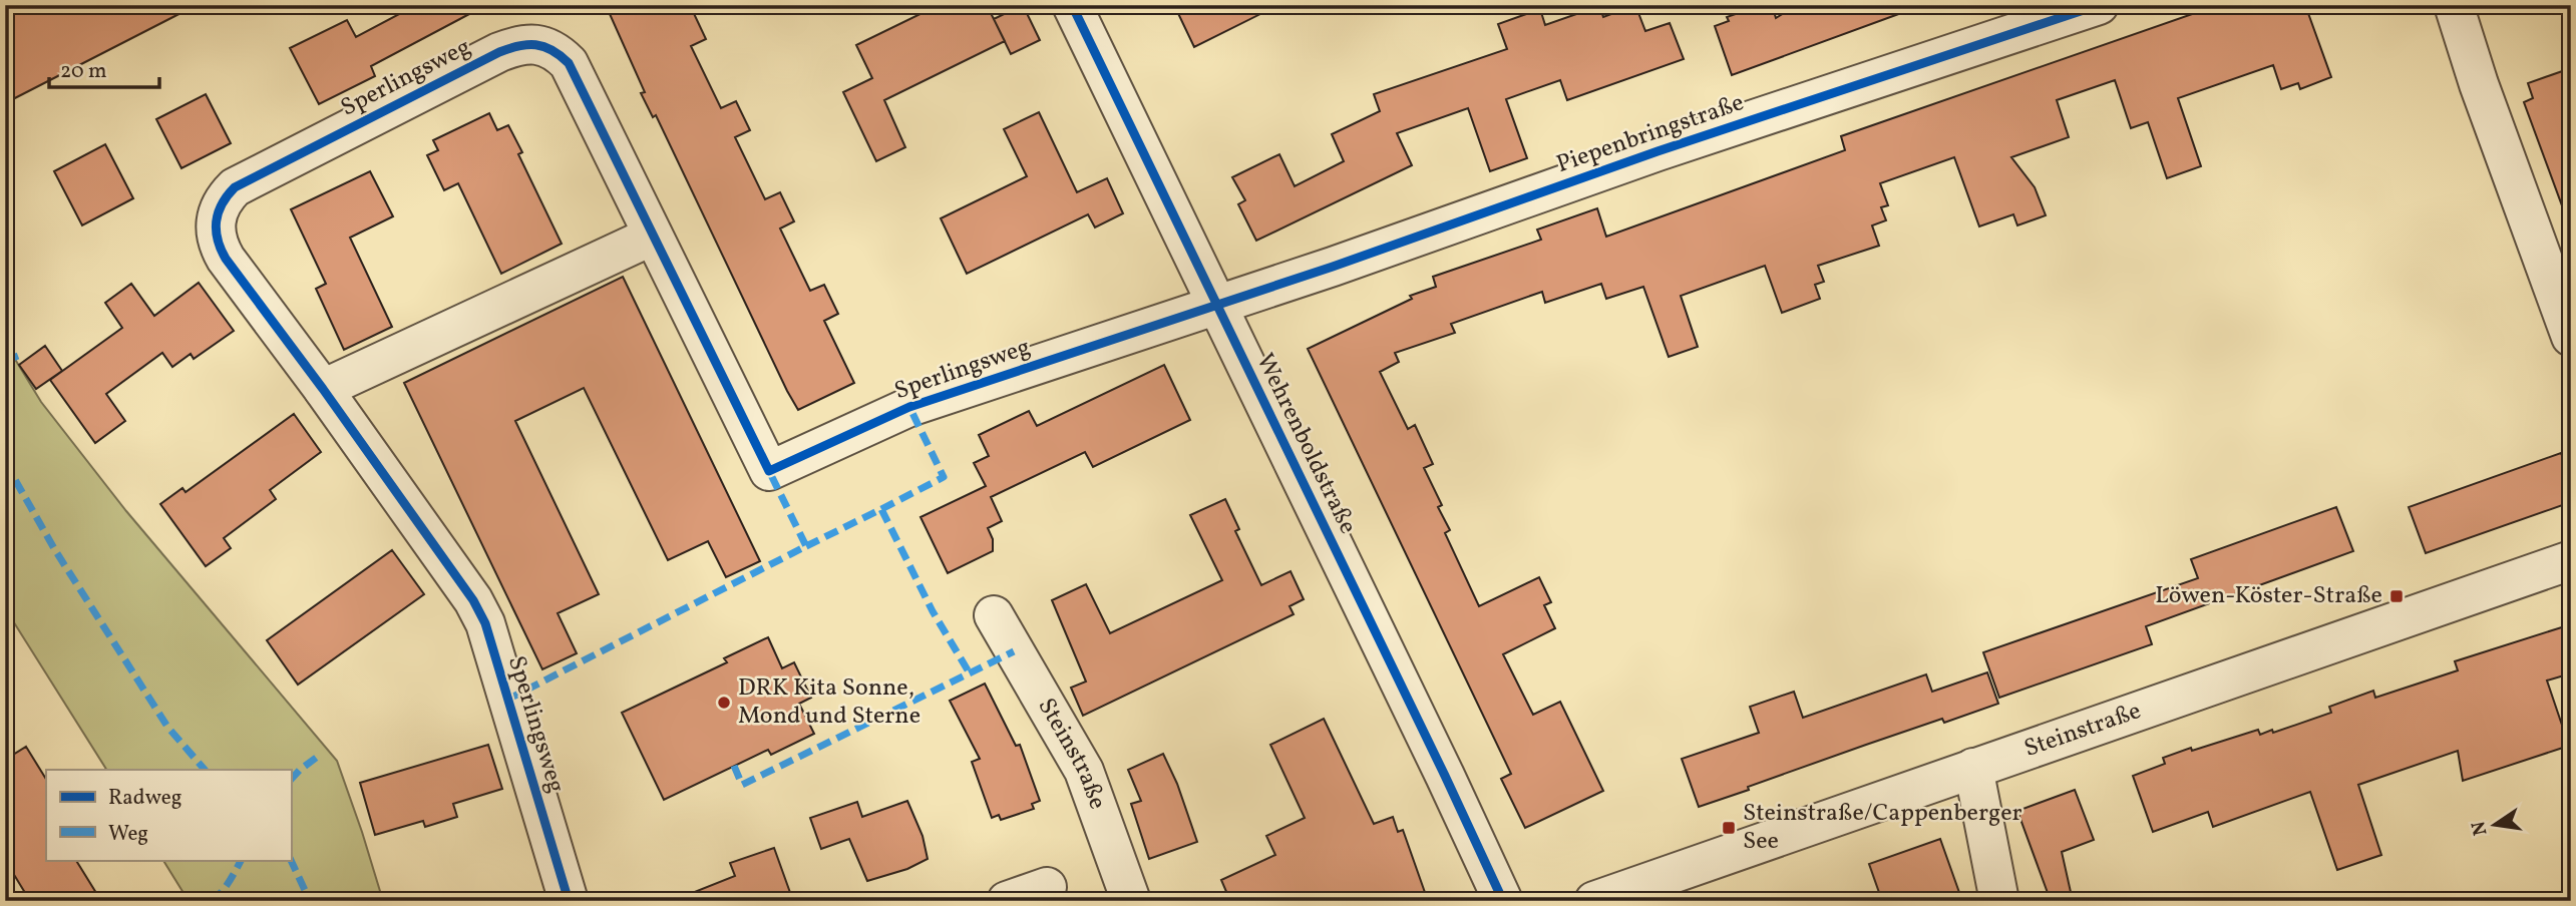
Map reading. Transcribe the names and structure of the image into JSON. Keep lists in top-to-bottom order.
{
  "streets": {
    "street": [
      "Sperlingsweg",
      "Piepenbringstraße",
      "Wehrenboldstraße",
      "Steinstraße"
    ]
  },
  "crossings": [
    ["Sperlingsweg", "Piepenbringstraße"],
    ["Sperlingsweg", "Wehrenboldstraße"],
    ["Piepenbringstraße", "Wehrenboldstraße"]
  ],
  "places": {
    "transit": ["Löwen-Köster-Straße", "Steinstraße/Cappenberger See"],
    "other": ["DRK Kita Sonne, Mond und Sterne"]
  },
  "legend": ["Radweg", "Weg"],
  "scale_bar": "20 m",
  "north": "left"
}
